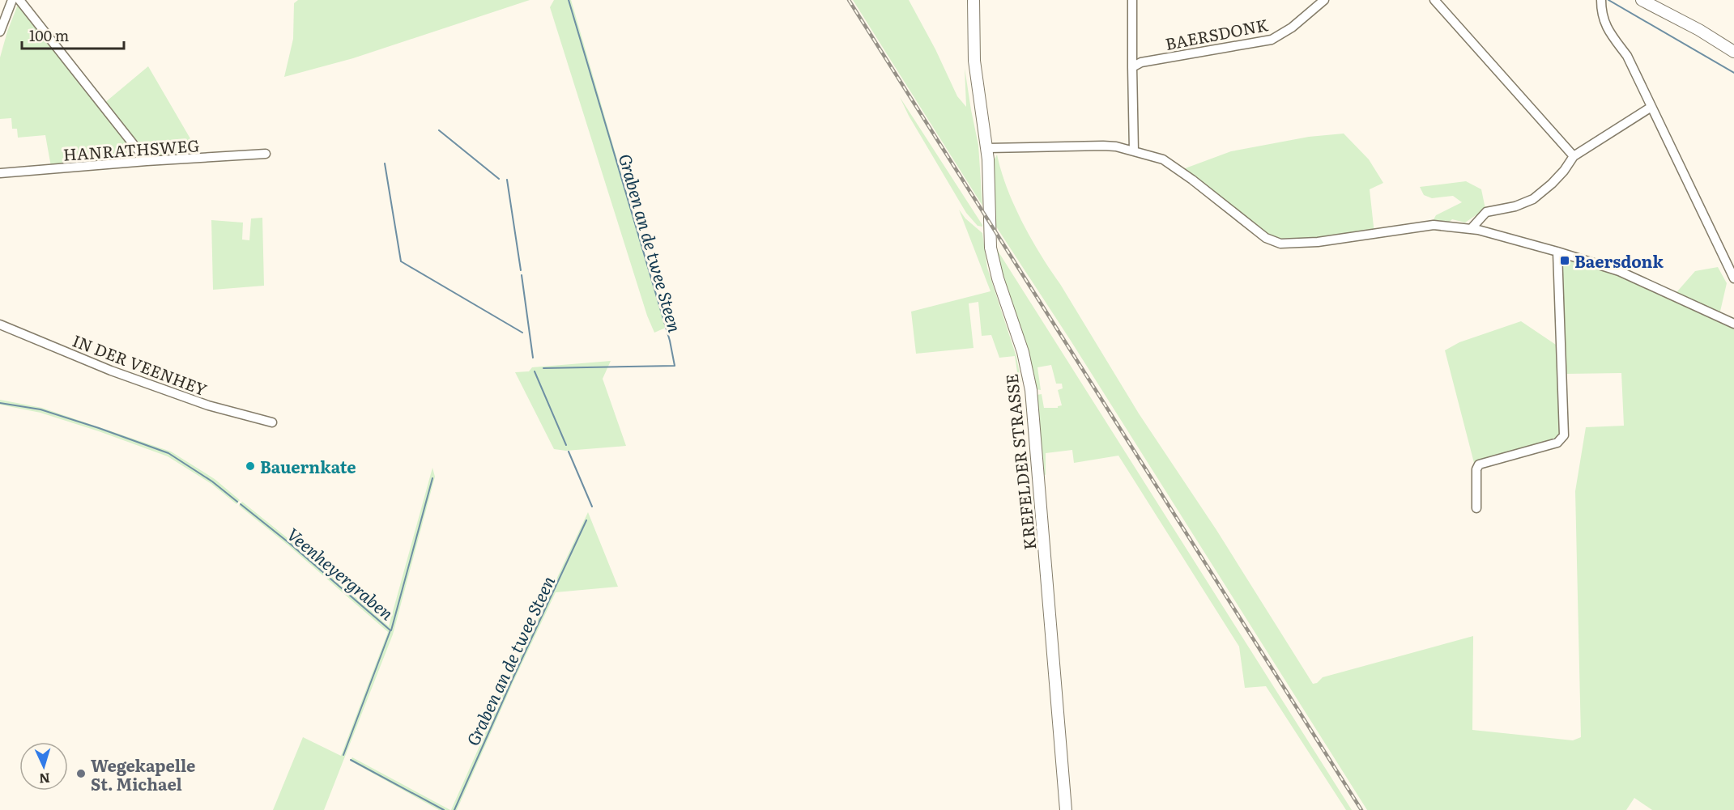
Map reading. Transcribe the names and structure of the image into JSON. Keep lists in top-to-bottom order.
{
  "streets": {
    "main road": ["KREFELDER STRASSE"],
    "street": ["BAERSDONK", "HANRATHSWEG", "IN DER VEENHEY"]
  },
  "water": ["Graben an de twee Steen", "Veenheyergraben"],
  "places": {
    "transit": ["Baersdonk"],
    "other": ["Bauernkate", "Wegekapelle St. Michael"]
  },
  "scale_bar": "100 m",
  "north": "bottom"
}
